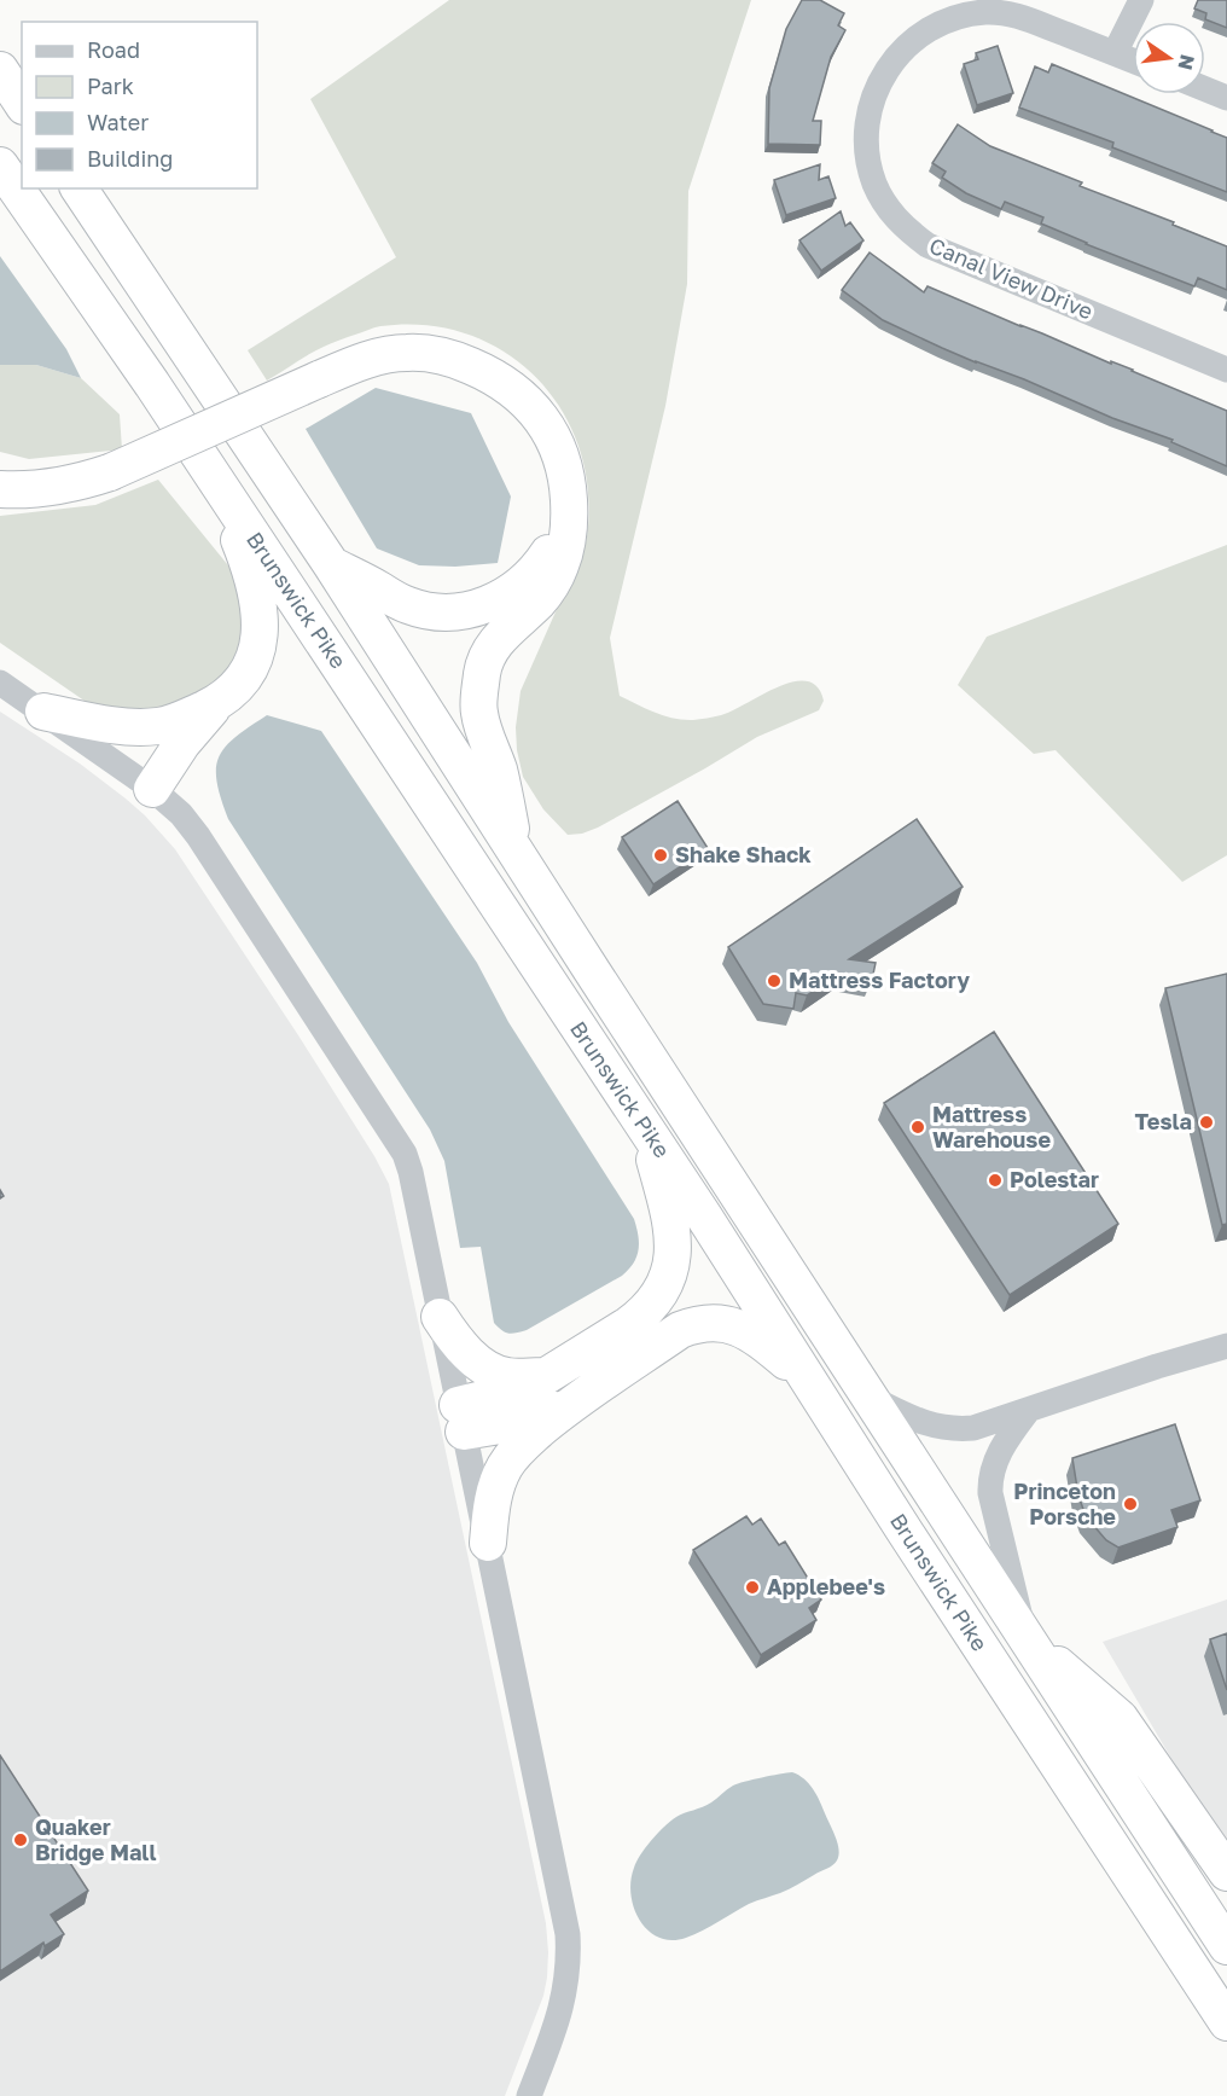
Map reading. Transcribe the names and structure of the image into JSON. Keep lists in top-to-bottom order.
{
  "streets": {
    "highway": ["Brunswick Pike"],
    "street": ["Canal View Drive"]
  },
  "places": [
    "Shake Shack",
    "Mattress Factory",
    "Tesla",
    "Mattress Warehouse",
    "Polestar",
    "Princeton Porsche",
    "Applebee's",
    "Quaker Bridge Mall"
  ],
  "legend": [
    "Road",
    "Park",
    "Water",
    "Building"
  ],
  "north": "right"
}
